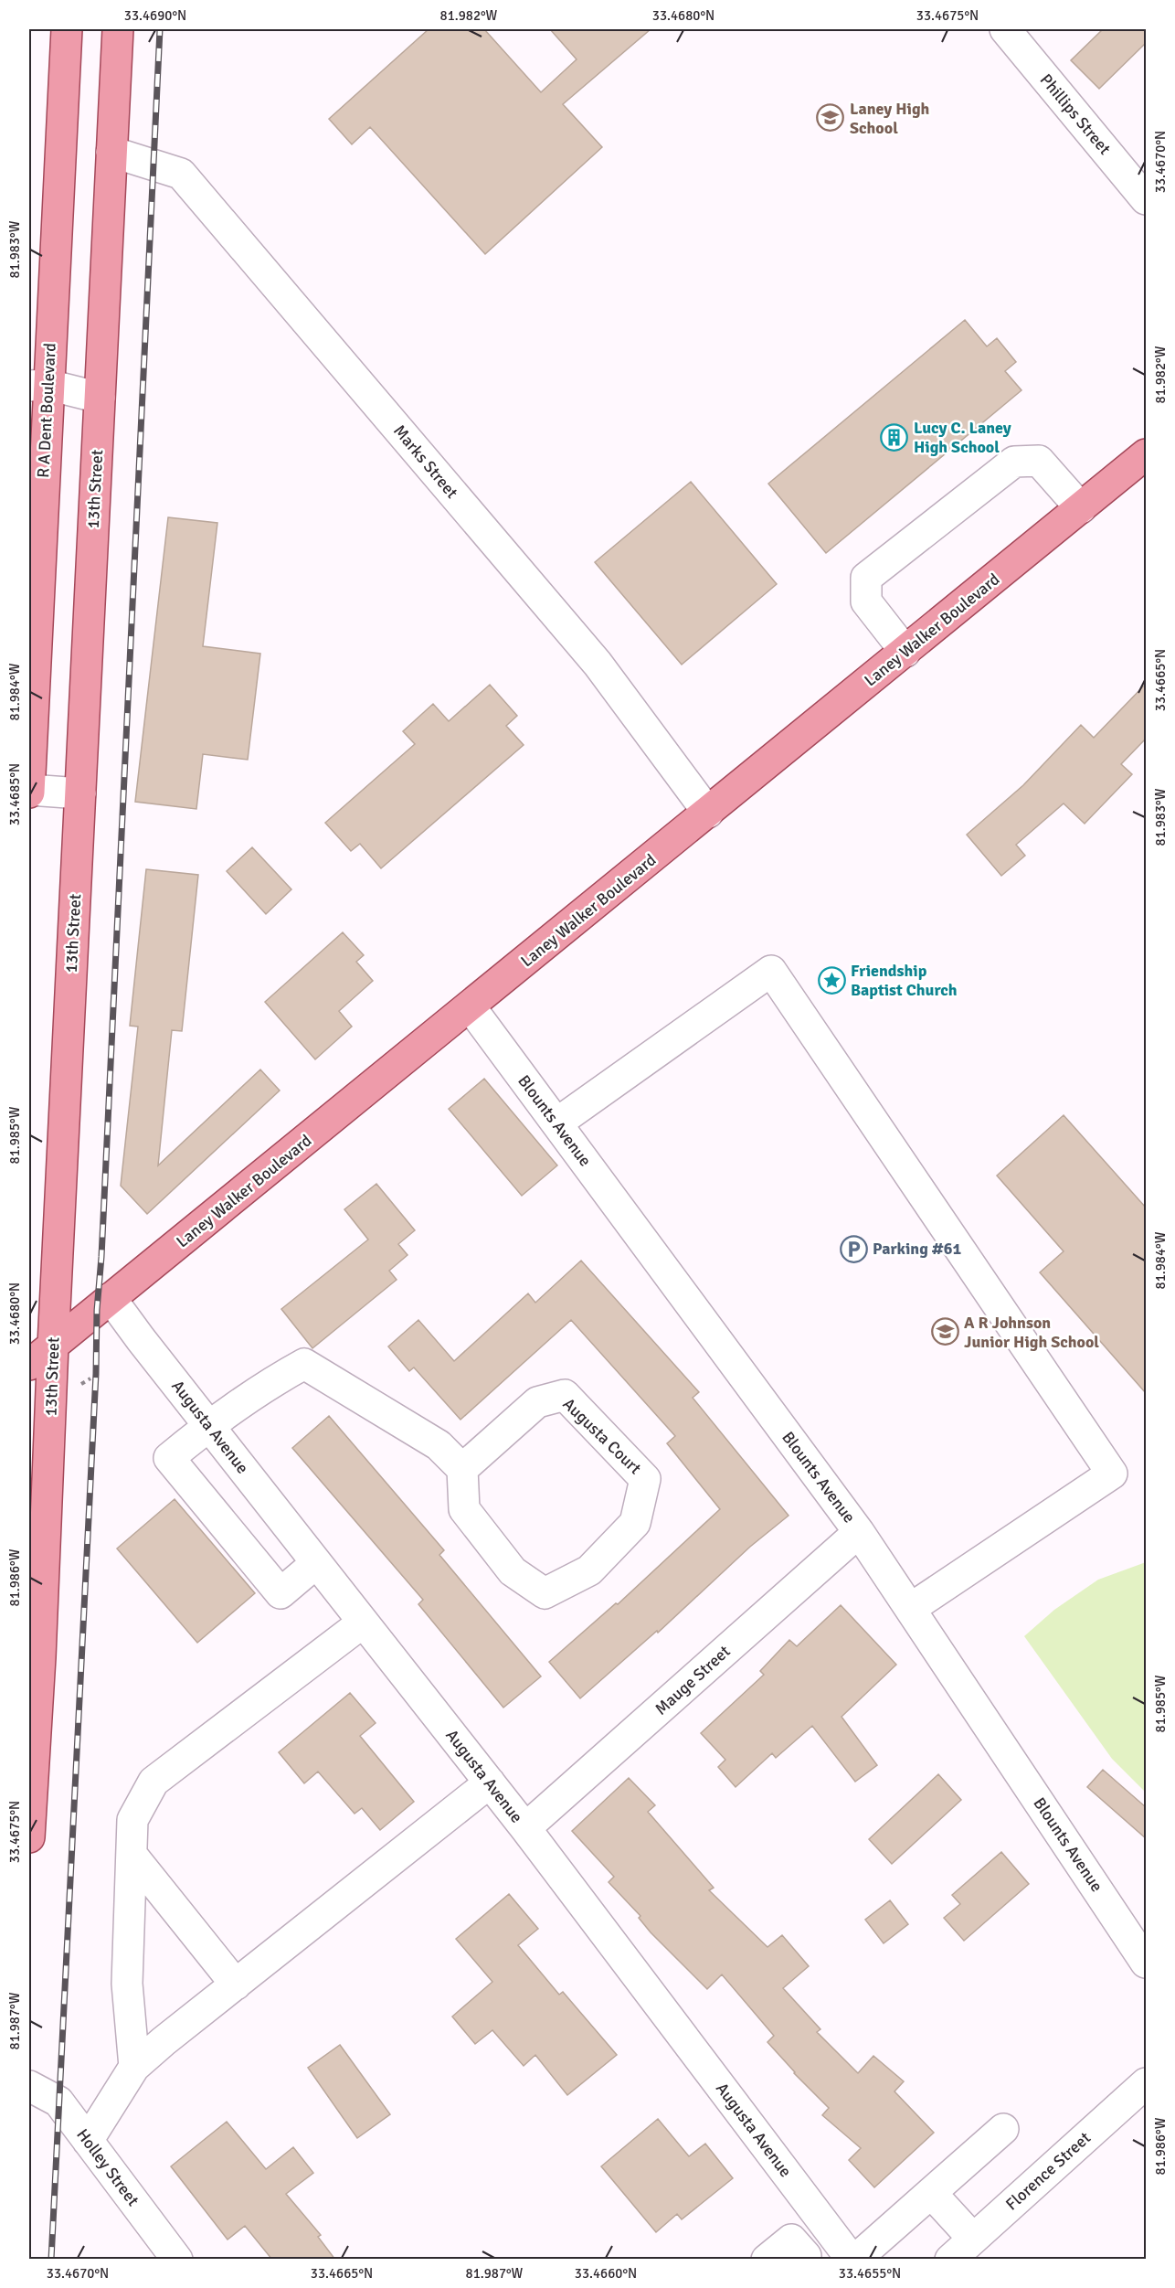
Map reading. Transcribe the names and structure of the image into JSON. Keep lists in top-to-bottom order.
{
  "streets": {
    "main road": ["R A Dent Boulevard", "13th Street", "Laney Walker Boulevard"],
    "street": [
      "Phillips Street",
      "Marks Street",
      "Blounts Avenue",
      "Augusta Avenue",
      "Augusta Court",
      "Mauge Street",
      "Holley Street",
      "Florence Street"
    ]
  },
  "crossings": [
    ["Marks Street", "13th Street"],
    ["Marks Street", "Laney Walker Boulevard"],
    ["13th Street", "Laney Walker Boulevard"],
    ["Laney Walker Boulevard", "Blounts Avenue"],
    ["Laney Walker Boulevard", "Augusta Avenue"],
    ["Blounts Avenue", "Mauge Street"],
    ["Augusta Avenue", "Mauge Street"]
  ],
  "places": {
    "school or university": ["Laney High School", "A R Johnson Junior High School"],
    "building": ["Lucy C. Laney High School"],
    "place": ["Friendship Baptist Church"],
    "parking": ["Parking #61"]
  },
  "coordinates": [
    "33.4690°N",
    "81.982°W",
    "33.4680°N",
    "33.4675°N",
    "33.4670°N",
    "81.983°W",
    "33.4665°N",
    "81.984°W",
    "33.4685°N",
    "81.985°W",
    "81.986°W",
    "81.987°W",
    "33.4660°N",
    "33.4655°N"
  ]
}
